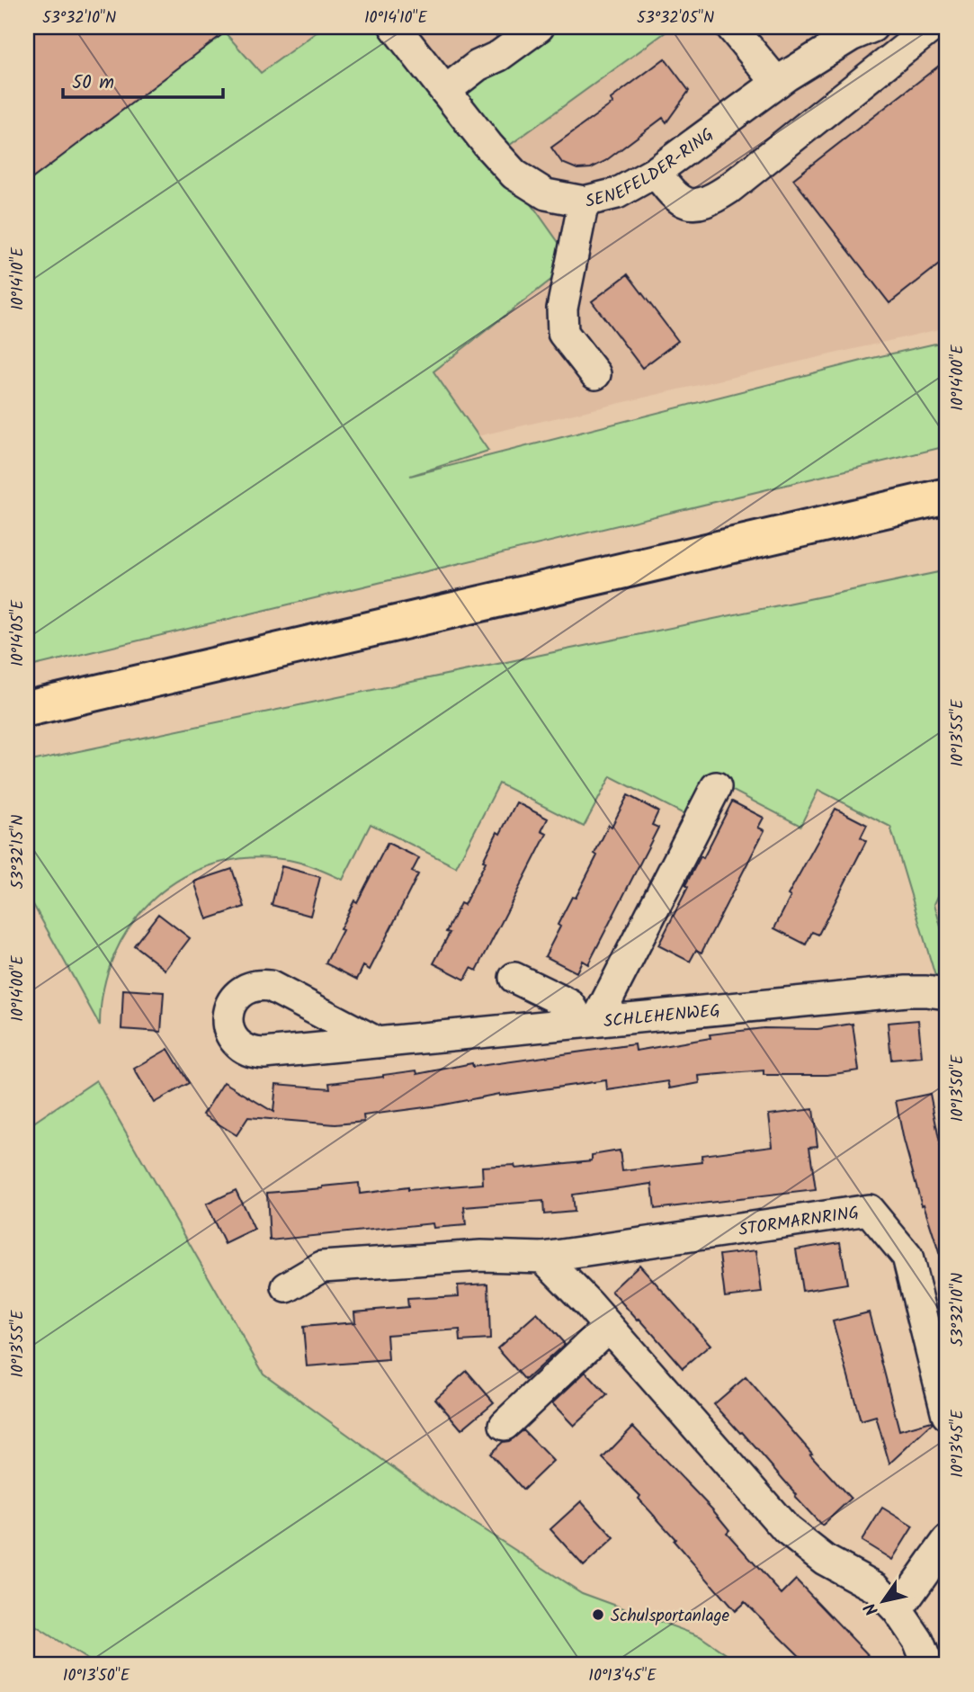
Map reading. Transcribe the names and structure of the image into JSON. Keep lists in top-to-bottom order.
{
  "streets": {
    "street": ["SENEFELDER-RING", "SCHLEHENWEG", "STORMARNRING"]
  },
  "places": ["Schulsportanlage"],
  "scale_bar": "50 m",
  "north": "bottom left",
  "coordinates": [
    "53°32'10\"N",
    "10°14'10\"E",
    "53°32'05\"N",
    "10°14'00\"E",
    "10°14'05\"E",
    "10°13'55\"E",
    "53°32'15\"N",
    "10°13'50\"E",
    "10°13'45\"E"
  ]
}
